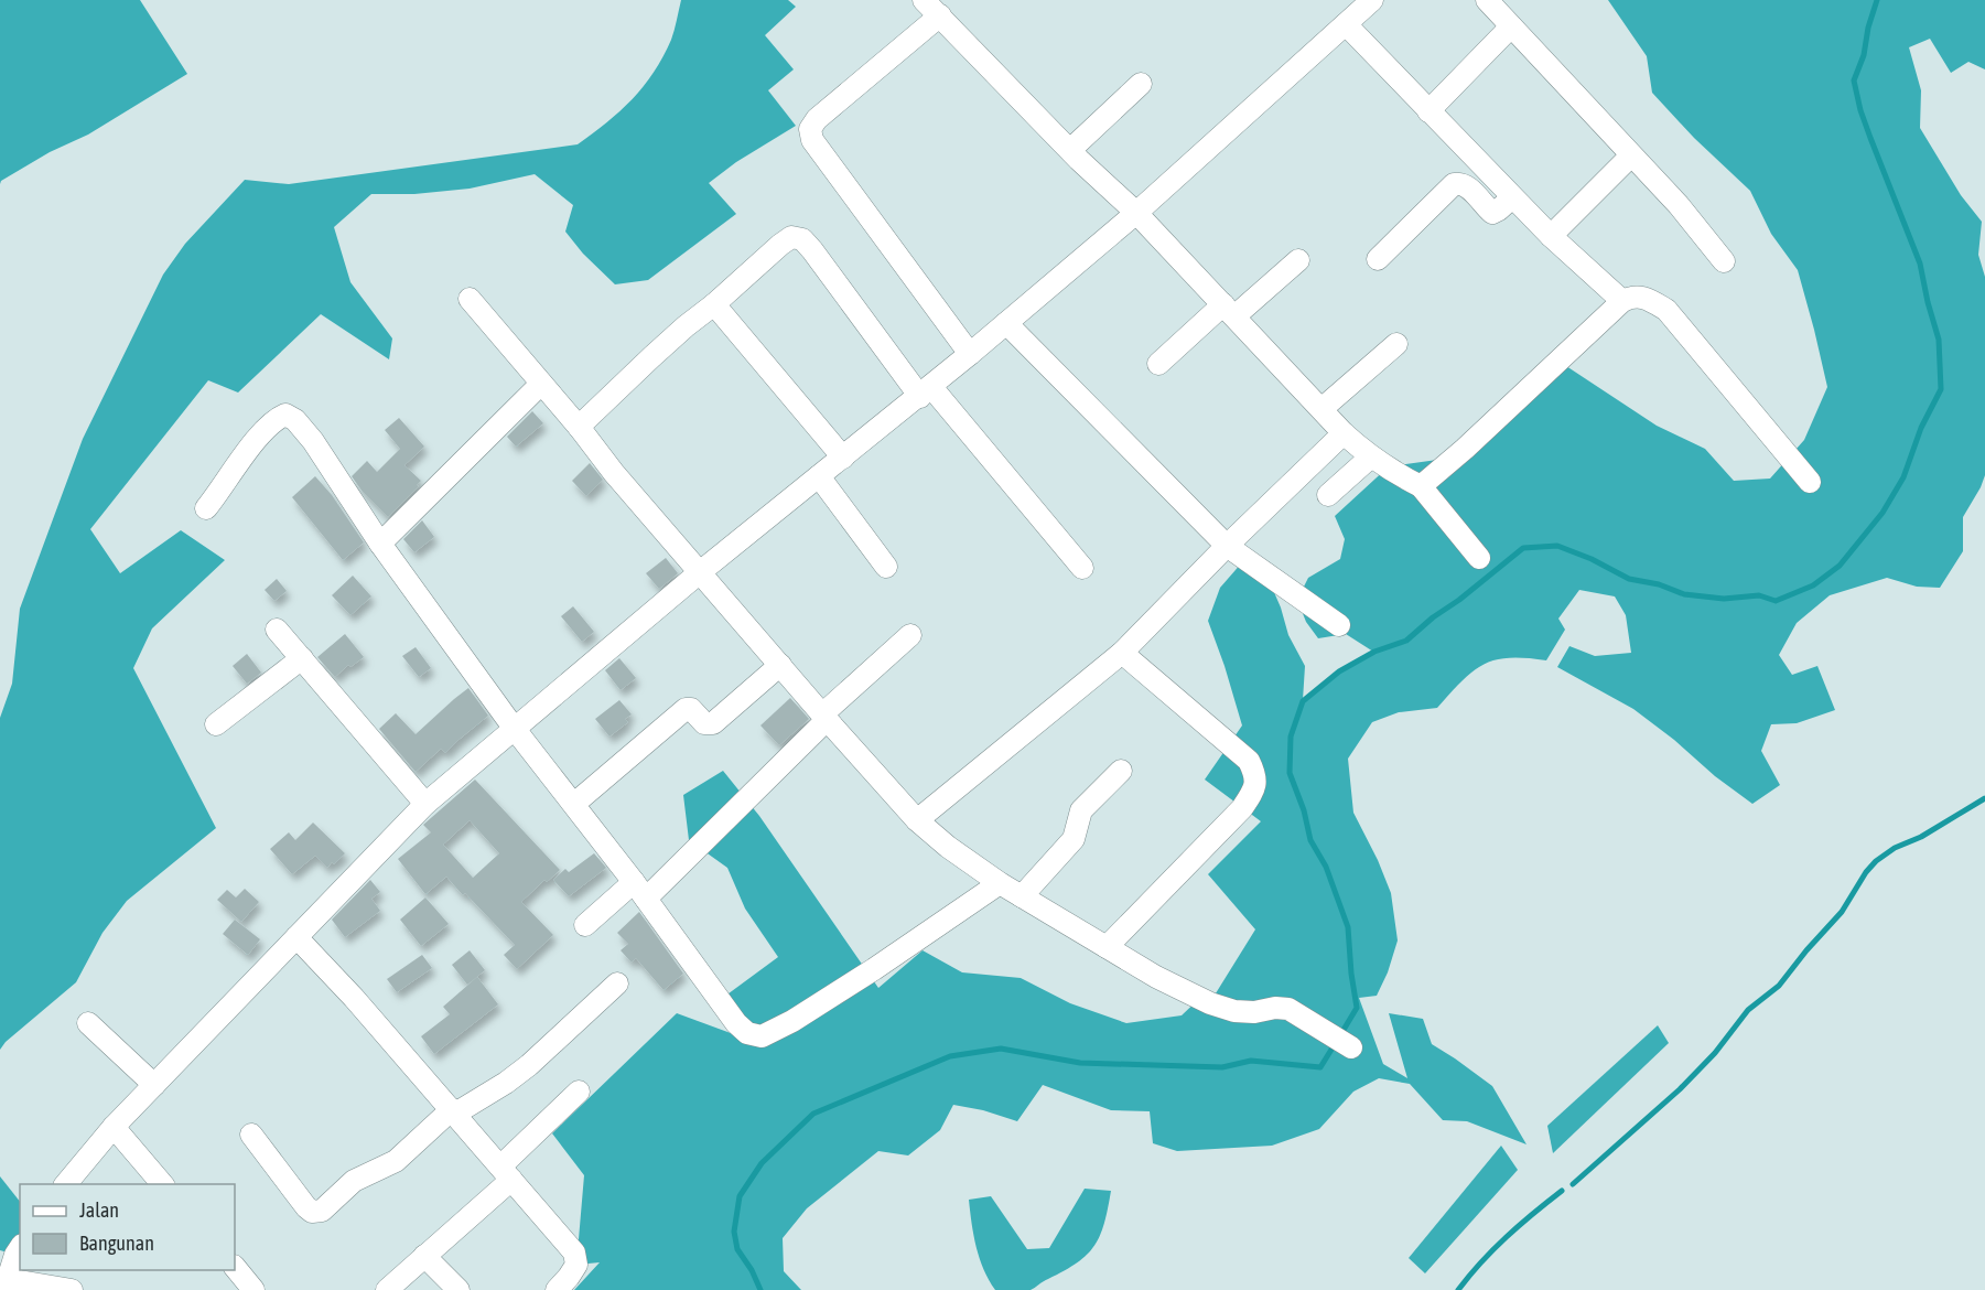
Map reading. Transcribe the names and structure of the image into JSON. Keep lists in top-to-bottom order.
{
  "legend": ["Jalan", "Bangunan"]
}
